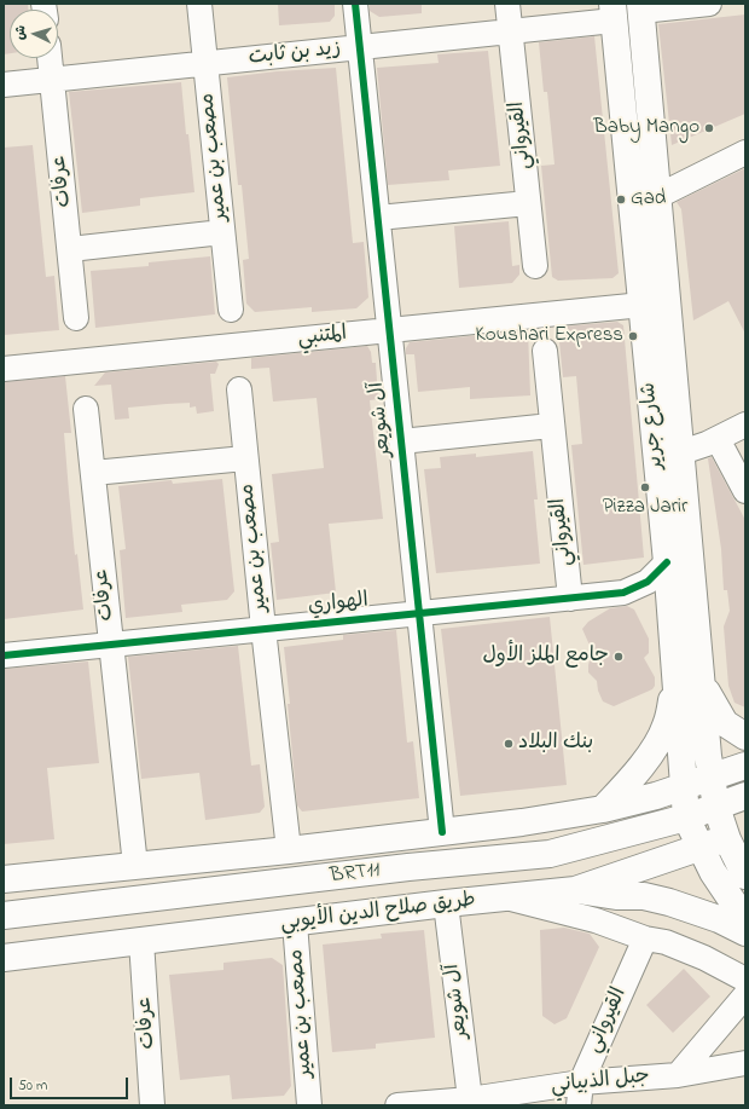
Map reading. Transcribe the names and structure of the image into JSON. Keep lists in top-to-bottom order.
{
  "streets": {
    "main road": ["شارع جرير", "BRT11", "طريق صلاح الدين الأيوبي"],
    "street": [
      "زيد بن ثابت",
      "القيرواني",
      "مصعب بن عمير",
      "عرفات",
      "المتنبي",
      "آل شويعر",
      "الهواري",
      "جبل الذبياني"
    ]
  },
  "crossings": [
    ["زيد بن ثابت", "القيرواني"],
    ["زيد بن ثابت", "مصعب بن عمير"],
    ["زيد بن ثابت", "عرفات"],
    ["زيد بن ثابت", "آل شويعر"],
    ["زيد بن ثابت", "شارع جرير"],
    ["القيرواني", "الهواري"],
    ["القيرواني", "جبل الذبياني"],
    ["مصعب بن عمير", "الهواري"],
    ["مصعب بن عمير", "طريق صلاح الدين الأيوبي"],
    ["عرفات", "الهواري"],
    ["عرفات", "طريق صلاح الدين الأيوبي"],
    ["المتنبي", "آل شويعر"],
    ["المتنبي", "شارع جرير"],
    ["آل شويعر", "الهواري"],
    ["آل شويعر", "طريق صلاح الدين الأيوبي"],
    ["آل شويعر", "جبل الذبياني"],
    ["شارع جرير", "الهواري"],
    ["شارع جرير", "BRT11"],
    ["شارع جرير", "طريق صلاح الدين الأيوبي"]
  ],
  "places": [
    "Baby Mango",
    "Gad",
    "Koushari Express",
    "Pizza Jarir",
    "جامع الملز الأول",
    "بنك البلاد"
  ],
  "scale_bar": "50 m",
  "north": "left"
}
